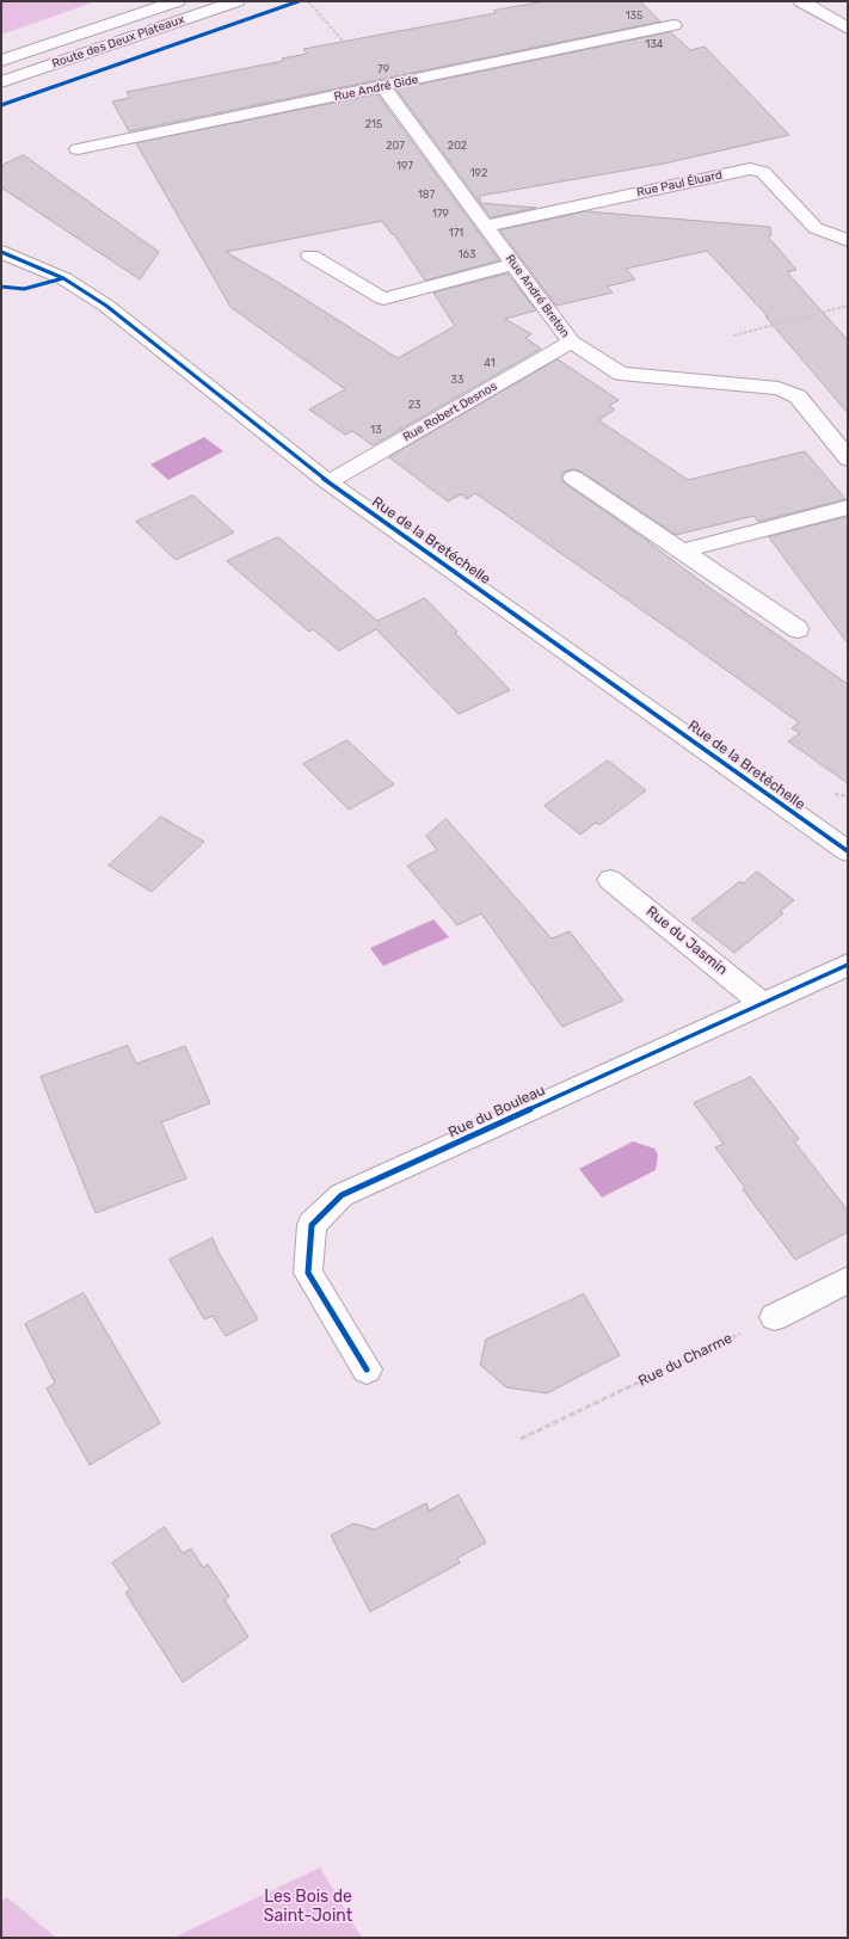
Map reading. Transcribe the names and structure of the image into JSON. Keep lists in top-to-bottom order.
{
  "streets": {
    "street": [
      "Route des Deux Plateaux",
      "Rue André Gide",
      "Rue Paul Éluard",
      "Rue André Breton",
      "Rue Robert Desnos",
      "Rue de la Bretéchelle",
      "Rue du Jasmin",
      "Rue du Bouleau"
    ],
    "path": ["Rue du Charme"]
  },
  "crossings": [
    ["Rue André Gide", "Rue André Breton"],
    ["Rue Paul Éluard", "Rue André Breton"],
    ["Rue André Breton", "Rue Robert Desnos"],
    ["Rue Robert Desnos", "Rue de la Bretéchelle"],
    ["Rue du Jasmin", "Rue du Bouleau"]
  ],
  "parks": ["Les Bois de Saint-Joint"],
  "house_numbers": [
    "135",
    "134",
    "79",
    "215",
    "207",
    "202",
    "197",
    "192",
    "187",
    "179",
    "171",
    "163",
    "41",
    "33",
    "23",
    "13"
  ]
}
